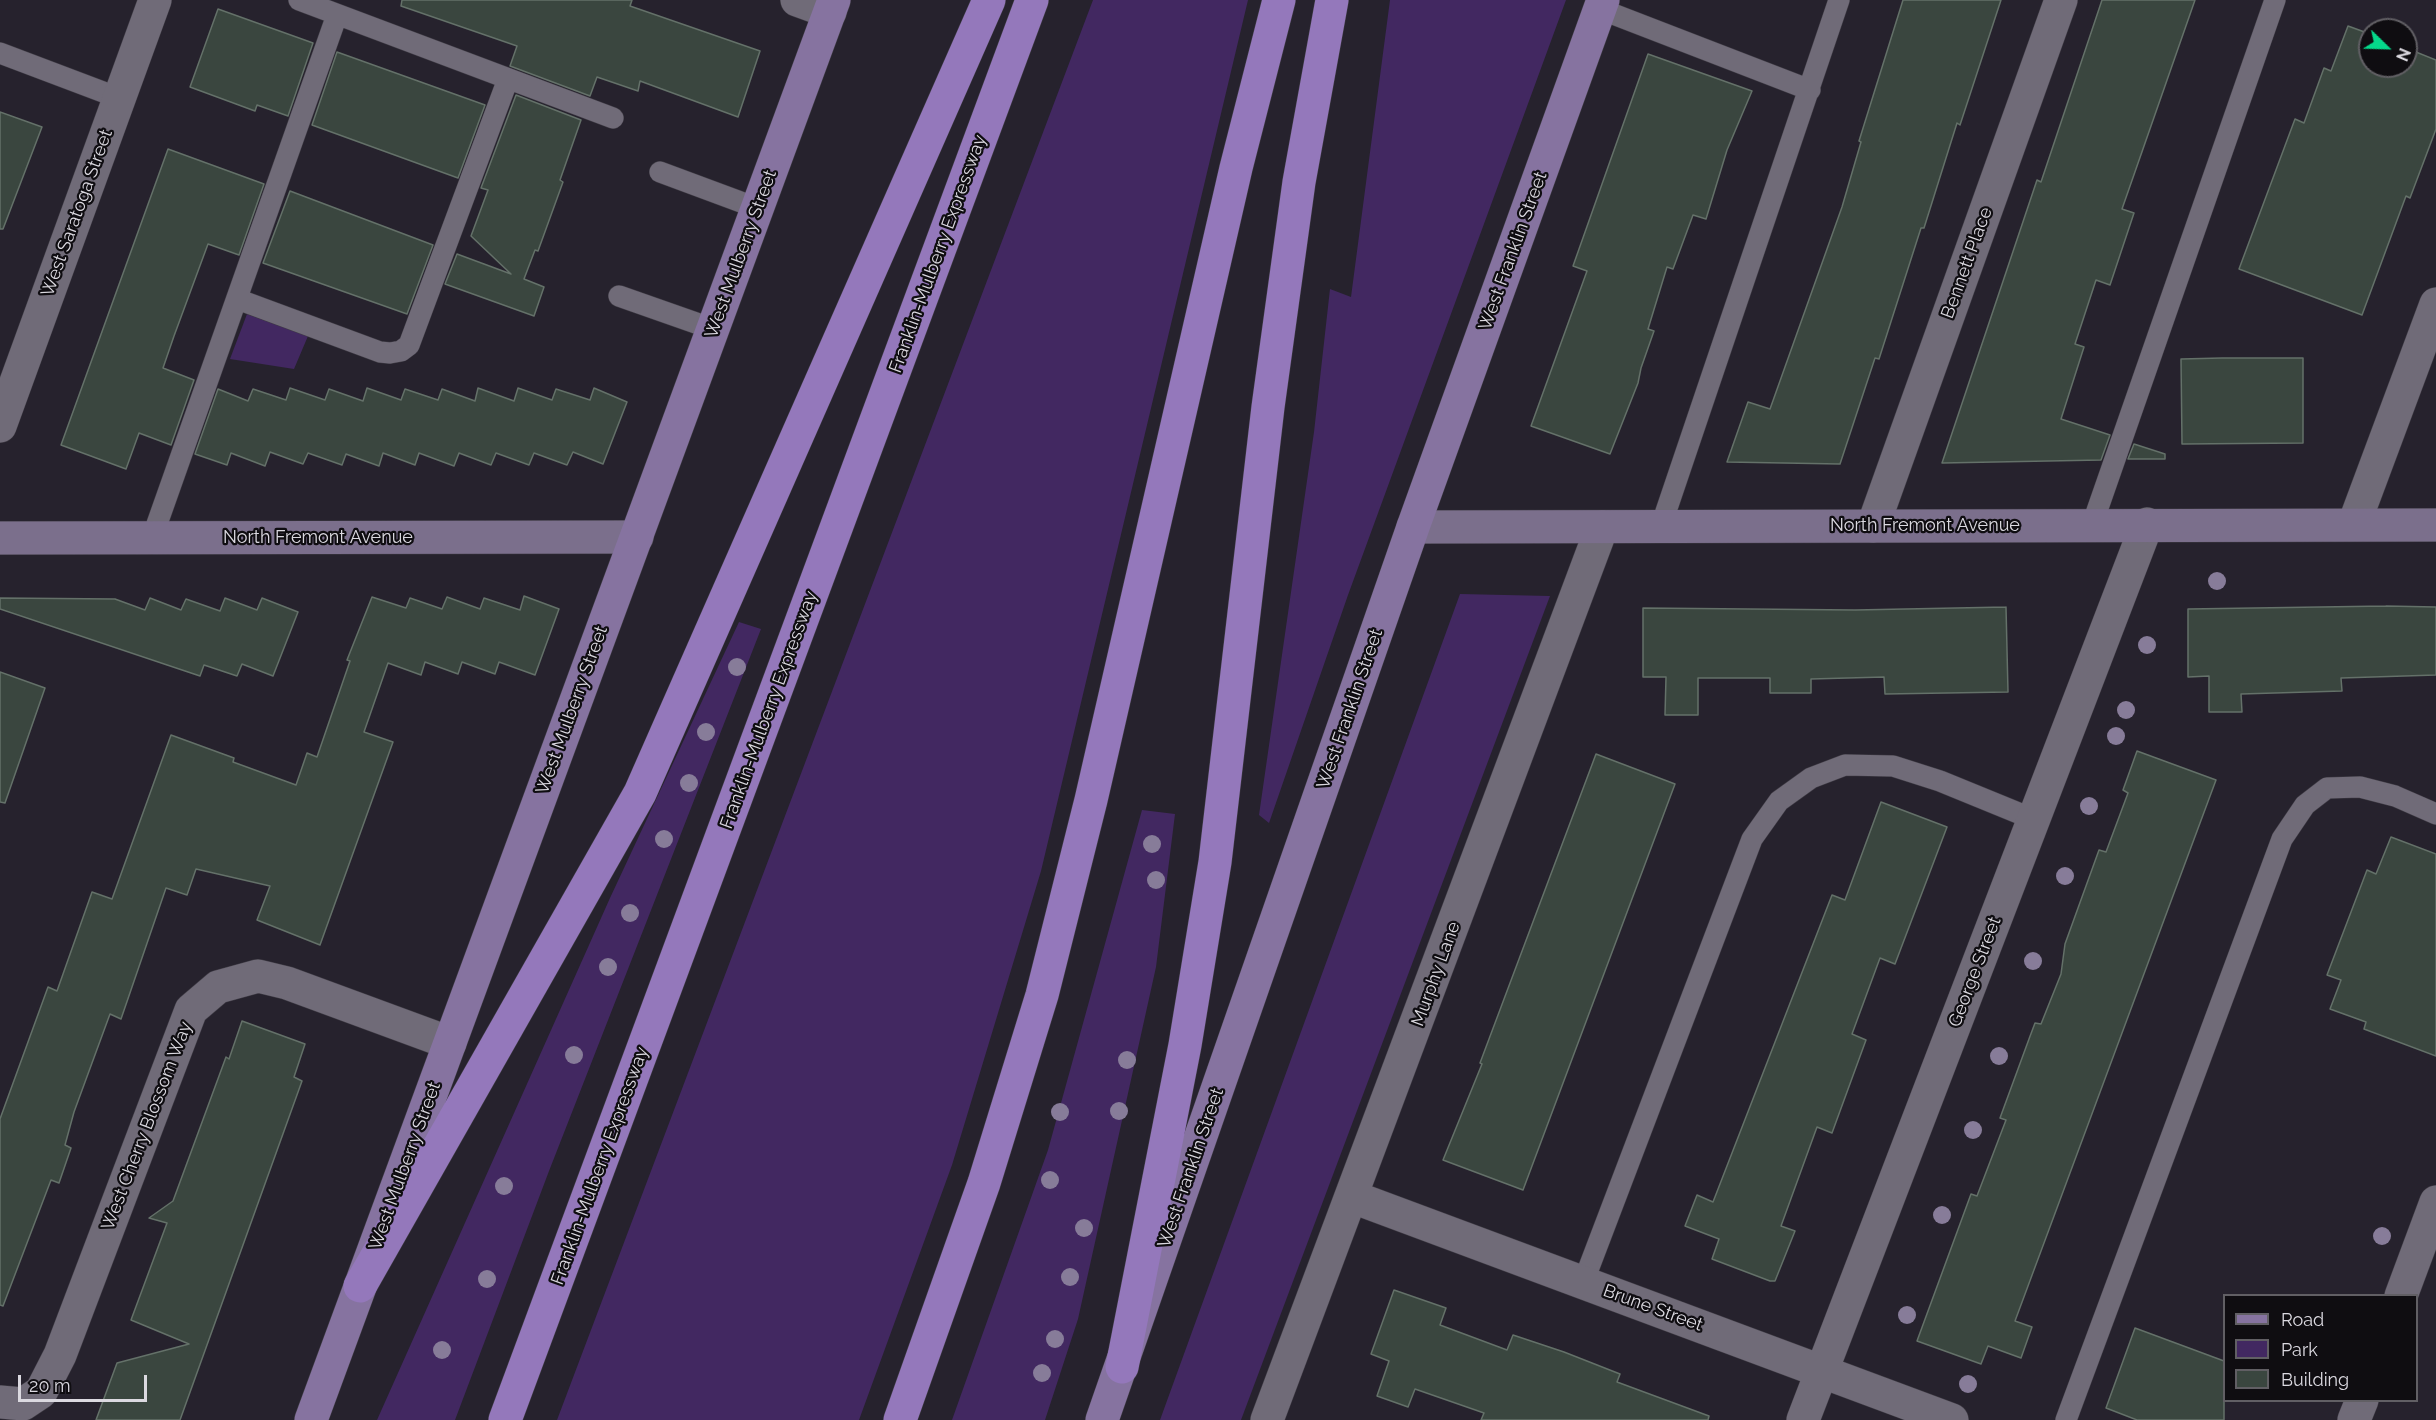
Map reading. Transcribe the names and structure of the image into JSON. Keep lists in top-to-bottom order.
{
  "streets": {
    "highway": ["Franklin-Mulberry Expressway"],
    "main road": ["West Franklin Street", "West Mulberry Street", "North Fremont Avenue"],
    "street": [
      "West Saratoga Street",
      "Bennett Place",
      "George Street",
      "Murphy Lane",
      "West Cherry Blossom Way",
      "Brune Street"
    ]
  },
  "crossings": [
    ["West Franklin Street", "North Fremont Avenue"],
    ["West Mulberry Street", "North Fremont Avenue"],
    ["West Mulberry Street", "West Cherry Blossom Way"],
    ["Bennett Place", "North Fremont Avenue"],
    ["North Fremont Avenue", "George Street"],
    ["North Fremont Avenue", "Murphy Lane"],
    ["George Street", "Brune Street"],
    ["Murphy Lane", "Brune Street"]
  ],
  "legend": ["Road", "Park", "Building"],
  "scale_bar": "20 m",
  "north": "bottom right"
}
